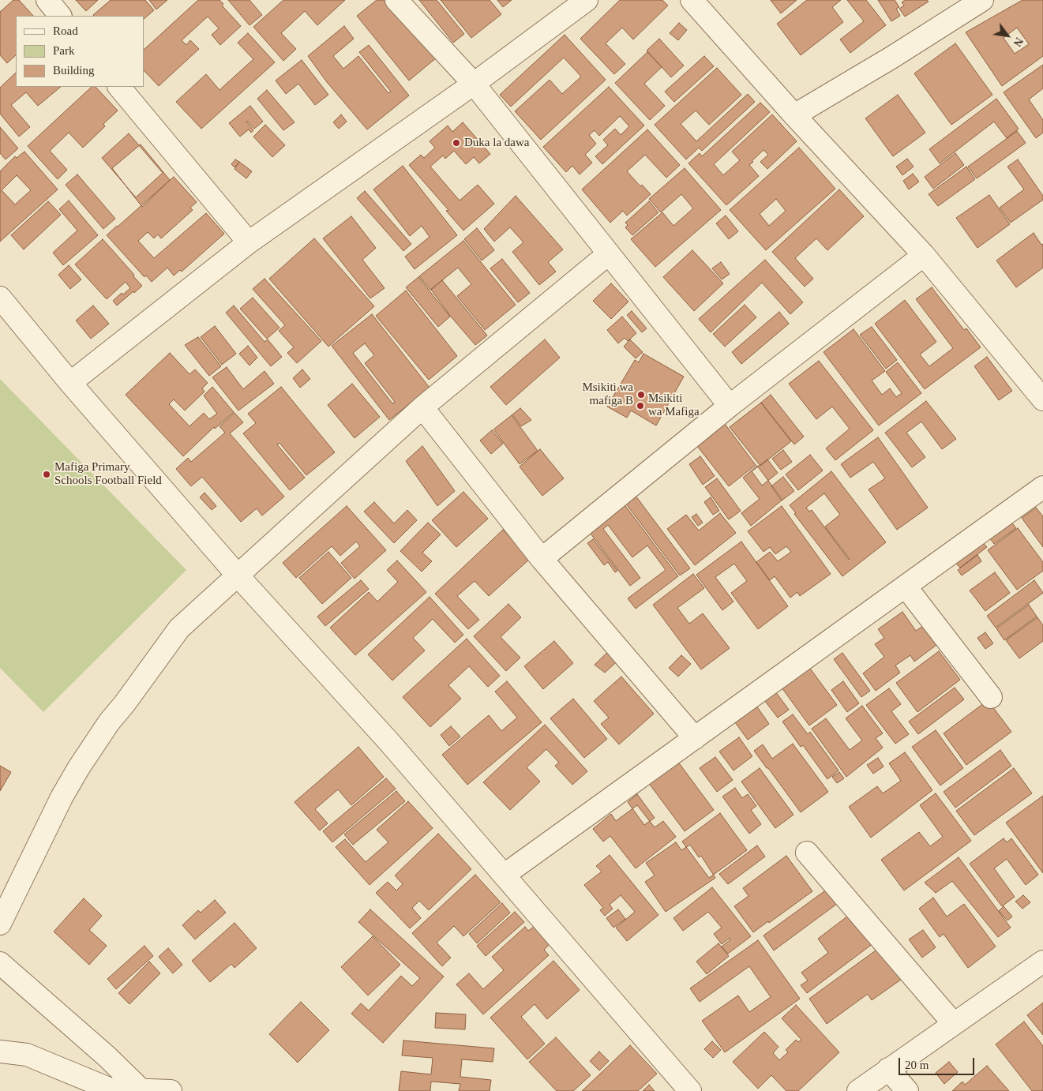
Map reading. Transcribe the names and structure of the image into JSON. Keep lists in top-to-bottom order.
{
  "places": [
    "Duka la dawa",
    "Msikiti wa mafiga B",
    "Msikiti wa Mafiga",
    "Mafiga Primary Schools Football Field"
  ],
  "legend": ["Road", "Park", "Building"],
  "scale_bar": "20 m",
  "north": "bottom right"
}
